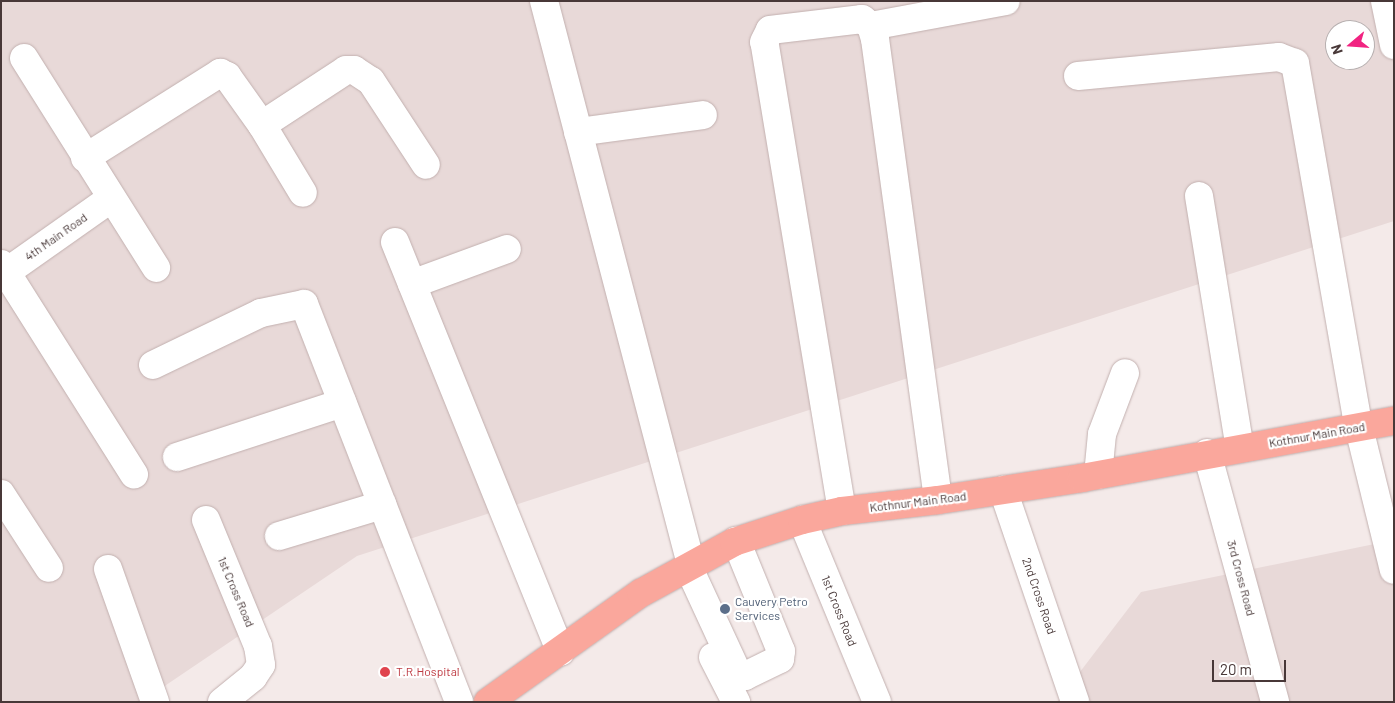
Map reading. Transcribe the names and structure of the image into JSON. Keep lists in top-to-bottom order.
{
  "streets": {
    "main road": ["Kothnur Main Road"],
    "street": [
      "4th Main Road",
      "3rd Cross Road",
      "1st Cross Road",
      "2nd Cross Road"
    ]
  },
  "crossings": [
    ["Kothnur Main Road", "3rd Cross Road"],
    ["Kothnur Main Road", "1st Cross Road"],
    ["Kothnur Main Road", "2nd Cross Road"]
  ],
  "places": ["Cauvery Petro Services", "T.R.Hospital"],
  "scale_bar": "20 m",
  "north": "left"
}
